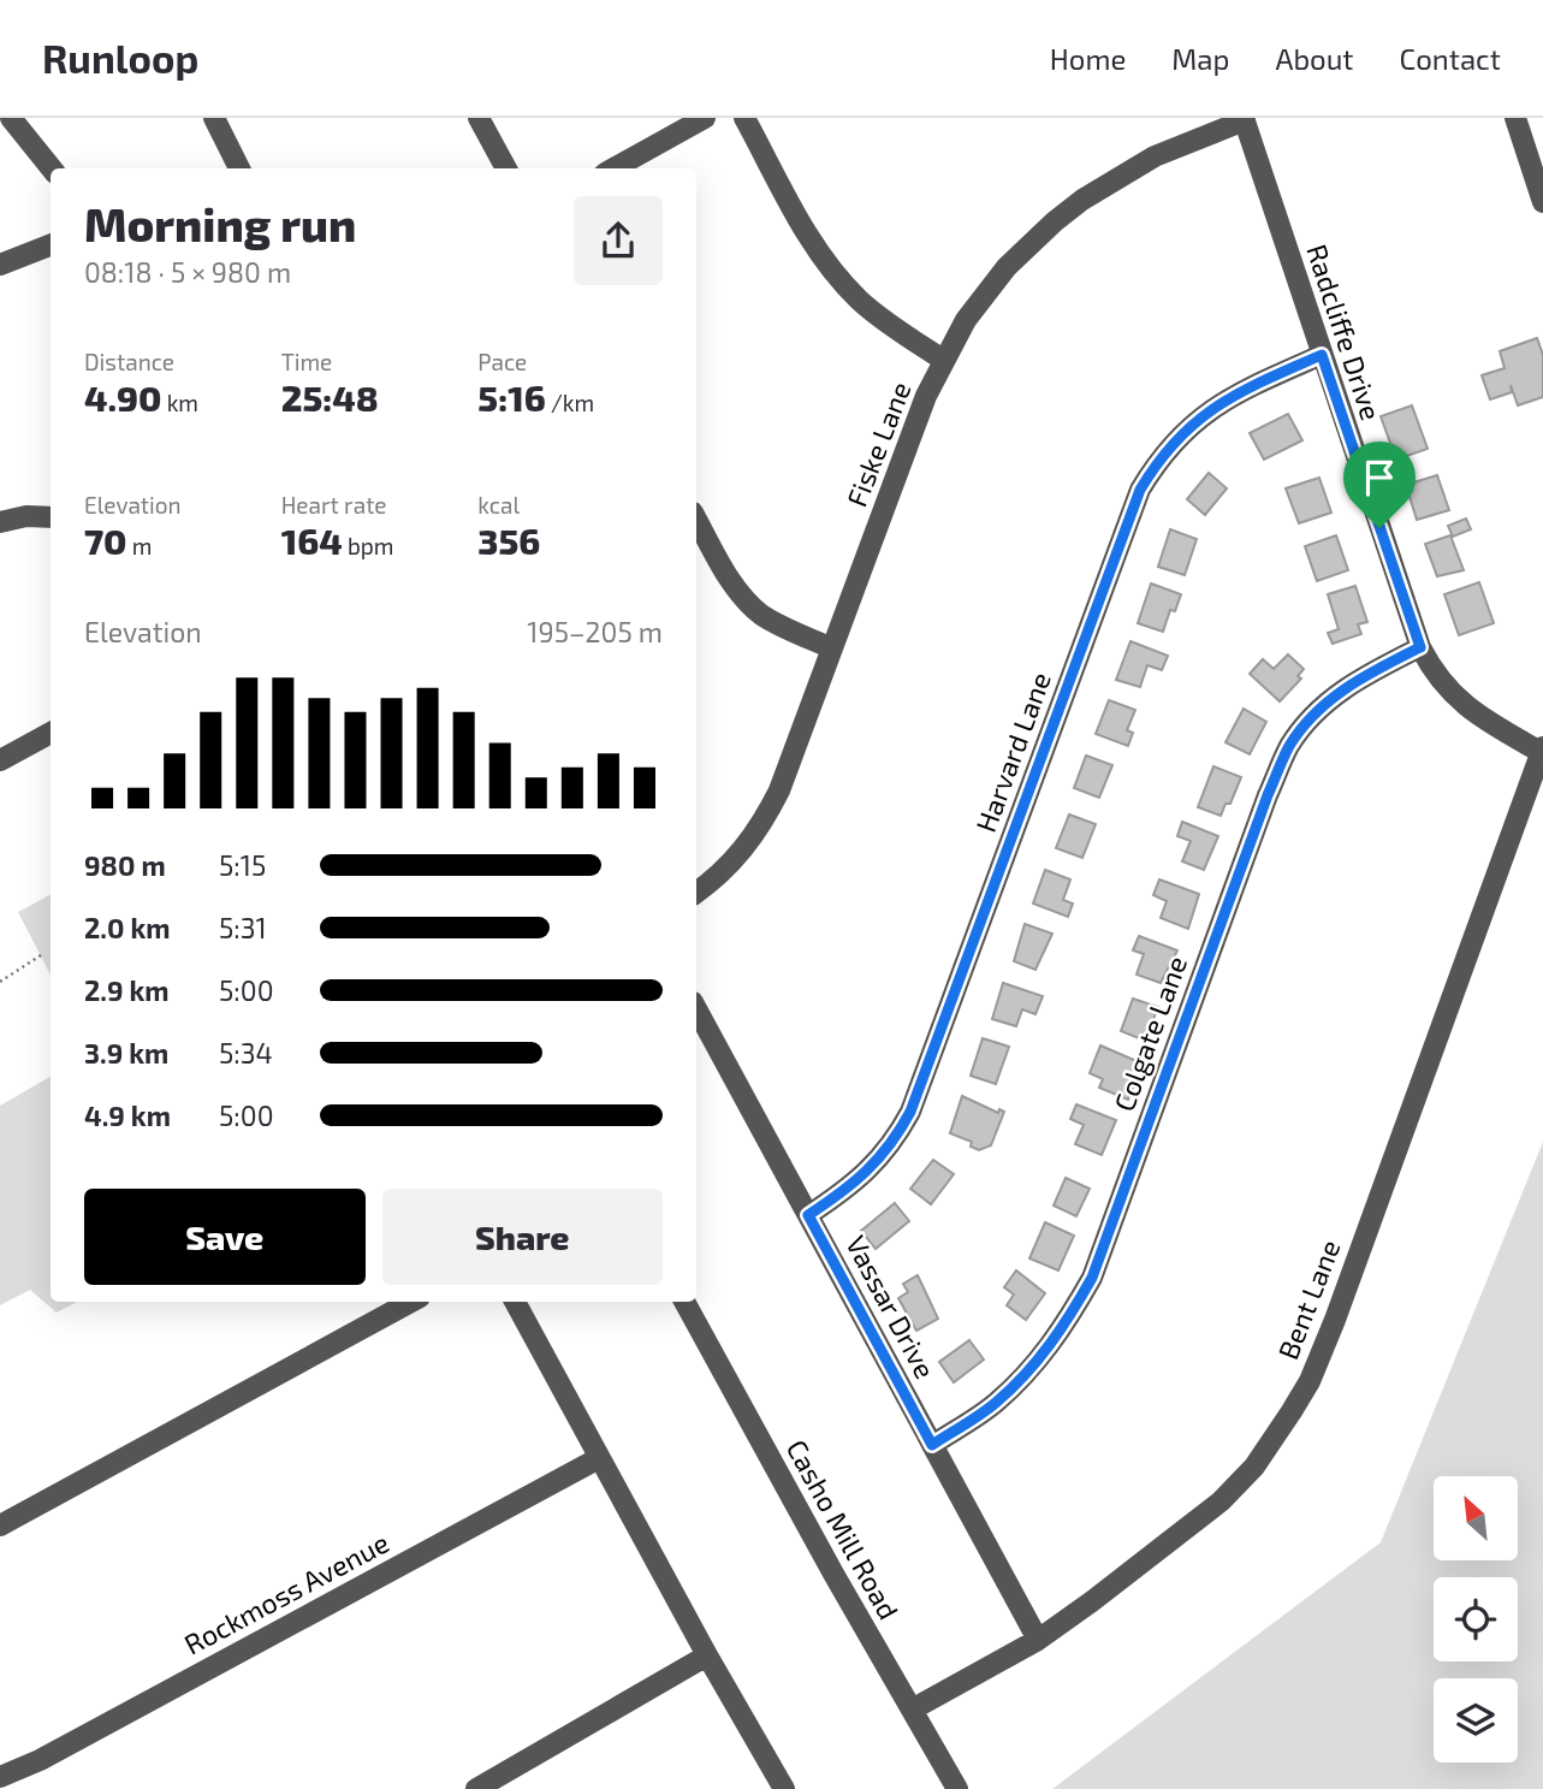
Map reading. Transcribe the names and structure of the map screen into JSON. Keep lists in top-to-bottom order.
{
  "streets": {
    "street": [
      "Radcliffe Drive",
      "Fiske Lane",
      "Harvard Lane",
      "Colgate Lane",
      "Bent Lane",
      "Vassar Drive",
      "Casho Mill Road",
      "Rockmoss Avenue"
    ]
  },
  "crossings": [
    ["Radcliffe Drive", "Fiske Lane"],
    ["Radcliffe Drive", "Harvard Lane"],
    ["Radcliffe Drive", "Colgate Lane"],
    ["Radcliffe Drive", "Bent Lane"],
    ["Harvard Lane", "Vassar Drive"],
    ["Colgate Lane", "Vassar Drive"],
    ["Bent Lane", "Vassar Drive"],
    ["Bent Lane", "Casho Mill Road"]
  ],
  "north": "top left",
  "page": {
    "header": "Runloop",
    "nav": [
      "Home",
      "Map",
      "About",
      "Contact"
    ],
    "heading": ["Morning run", "08:18 · 5 × 980 m"],
    "stats": [
      ["Distance", "4.90 km"],
      ["Time", "25:48"],
      ["Pace", "5:16 /km"],
      ["Elevation", "70 m"],
      ["Heart rate", "164 bpm"],
      ["kcal", "356"]
    ],
    "chart": ["Elevation", "195–205 m"],
    "list": [
      {
        "name": "980 m",
        "note": "5:15"
      },
      {
        "name": "2.0 km",
        "note": "5:31"
      },
      {
        "name": "2.9 km",
        "note": "5:00"
      },
      {
        "name": "3.9 km",
        "note": "5:34"
      },
      {
        "name": "4.9 km",
        "note": "5:00"
      }
    ],
    "buttons": ["Save", "Share"]
  }
}
